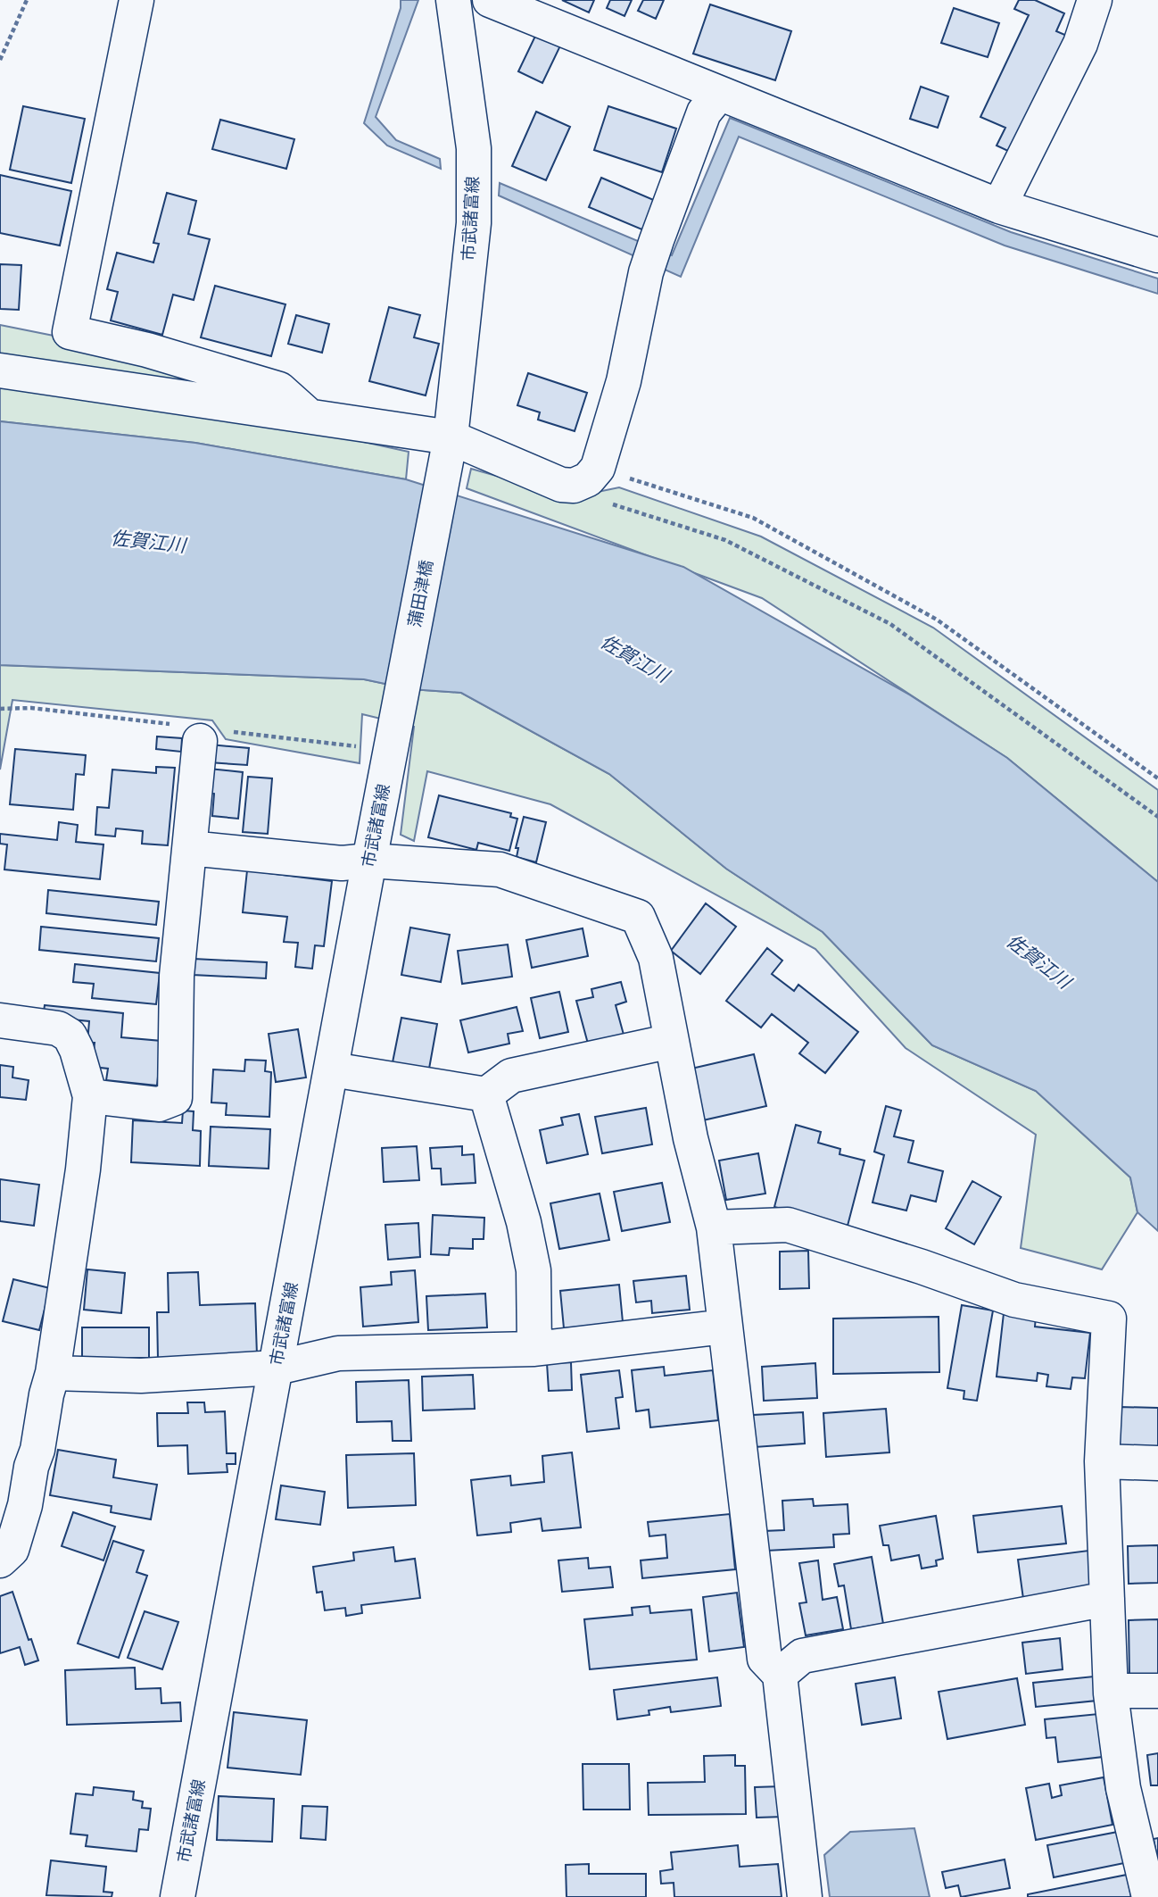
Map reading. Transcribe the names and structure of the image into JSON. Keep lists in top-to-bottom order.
{
  "streets": {
    "street": ["市武諸富線", "蒲田津橋"]
  },
  "crossings": [
    ["市武諸富線", "蒲田津橋"]
  ],
  "water": ["佐賀江川"]
}
